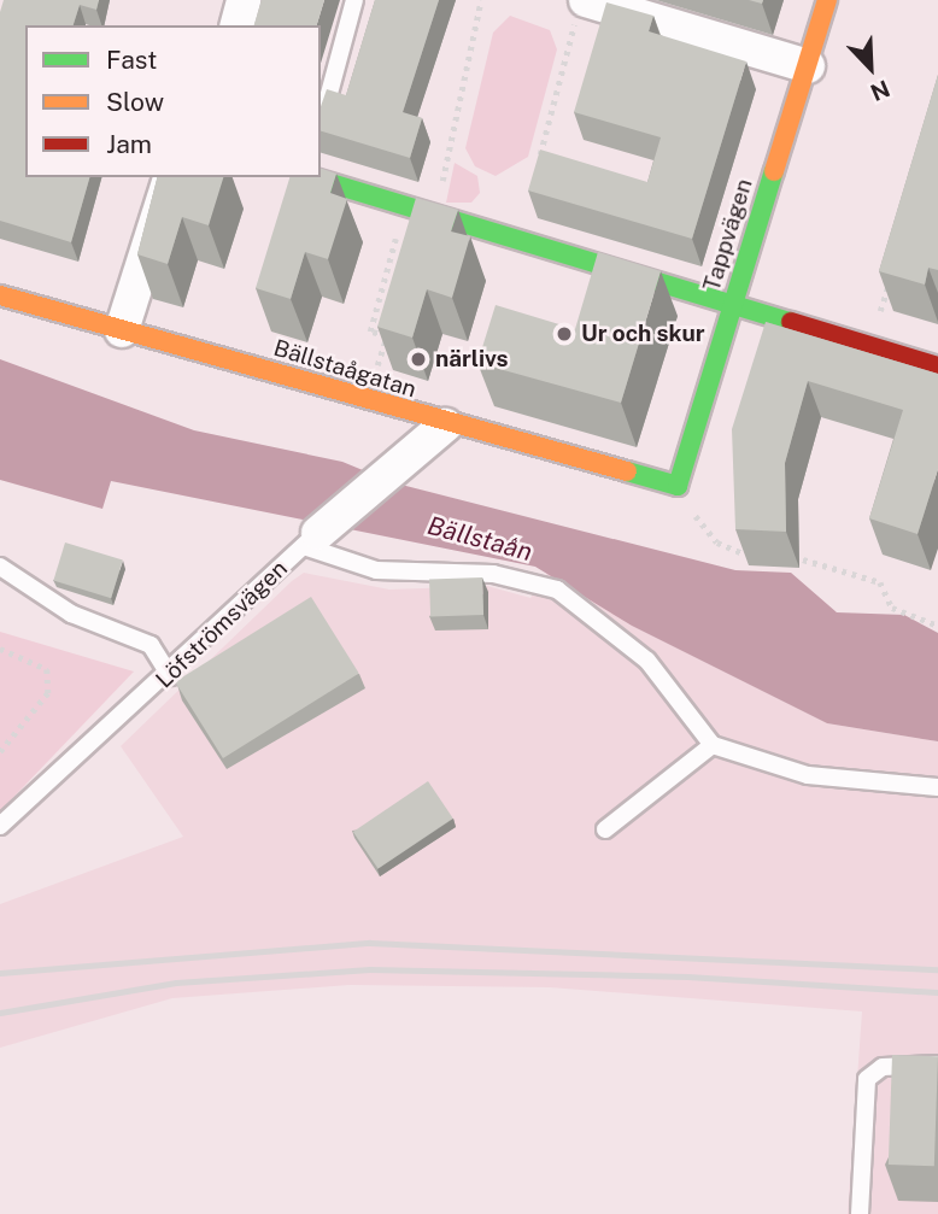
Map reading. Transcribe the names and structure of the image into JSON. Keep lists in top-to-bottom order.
{
  "streets": {
    "street": ["Tappvägen", "Bällstaågatan", "Löfströmsvägen"]
  },
  "crossings": [
    ["Tappvägen", "Bällstaågatan"],
    ["Bällstaågatan", "Löfströmsvägen"]
  ],
  "water": ["Bällstaån"],
  "places": ["Ur och skur", "närlivs"],
  "legend": ["Fast", "Slow", "Jam"],
  "north": "bottom right"
}
